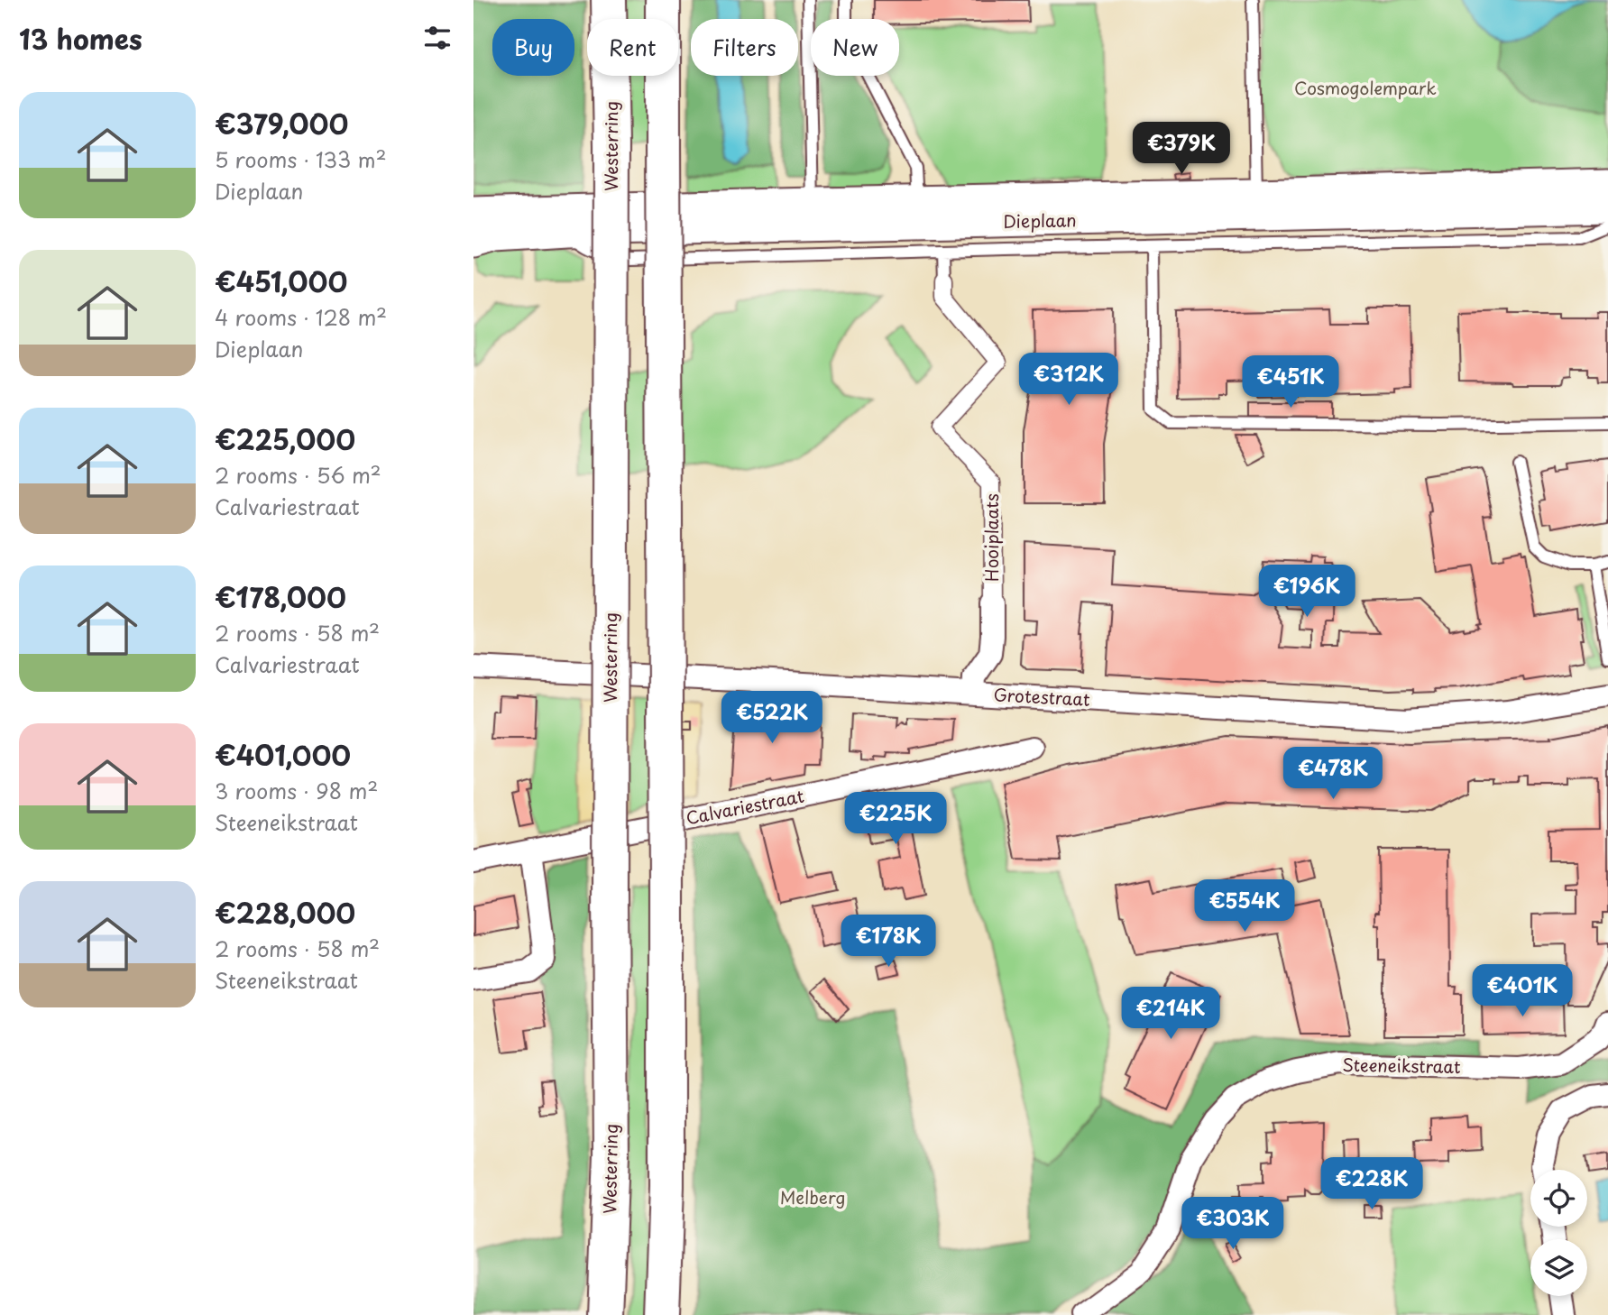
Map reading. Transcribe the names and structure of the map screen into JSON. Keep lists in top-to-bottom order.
{
  "streets": {
    "highway": ["Westerring"],
    "main road": ["Dieplaan"],
    "street": [
      "Hooiplaats",
      "Grotestraat",
      "Calvariestraat",
      "Steeneikstraat"
    ]
  },
  "crossings": [
    ["Hooiplaats", "Grotestraat"]
  ],
  "parks": ["Cosmogolempark", "Melberg"],
  "page": {
    "heading": "13 homes",
    "chip": [
      "Buy",
      "Rent",
      "Filters",
      "New"
    ],
    "list": [
      {
        "name": "€379,000",
        "note": "5 rooms · 133 m² · Dieplaan"
      },
      {
        "name": "€451,000",
        "note": "4 rooms · 128 m² · Dieplaan"
      },
      {
        "name": "€225,000",
        "note": "2 rooms · 56 m² · Calvariestraat"
      },
      {
        "name": "€178,000",
        "note": "2 rooms · 58 m² · Calvariestraat"
      },
      {
        "name": "€401,000",
        "note": "3 rooms · 98 m² · Steeneikstraat"
      },
      {
        "name": "€228,000",
        "note": "2 rooms · 58 m² · Steeneikstraat"
      }
    ],
    "price": [
      "€379K",
      "€312K",
      "€451K",
      "€196K",
      "€522K",
      "€478K",
      "€225K",
      "€554K",
      "€178K",
      "€401K",
      "€214K",
      "€228K",
      "€303K"
    ]
  }
}
